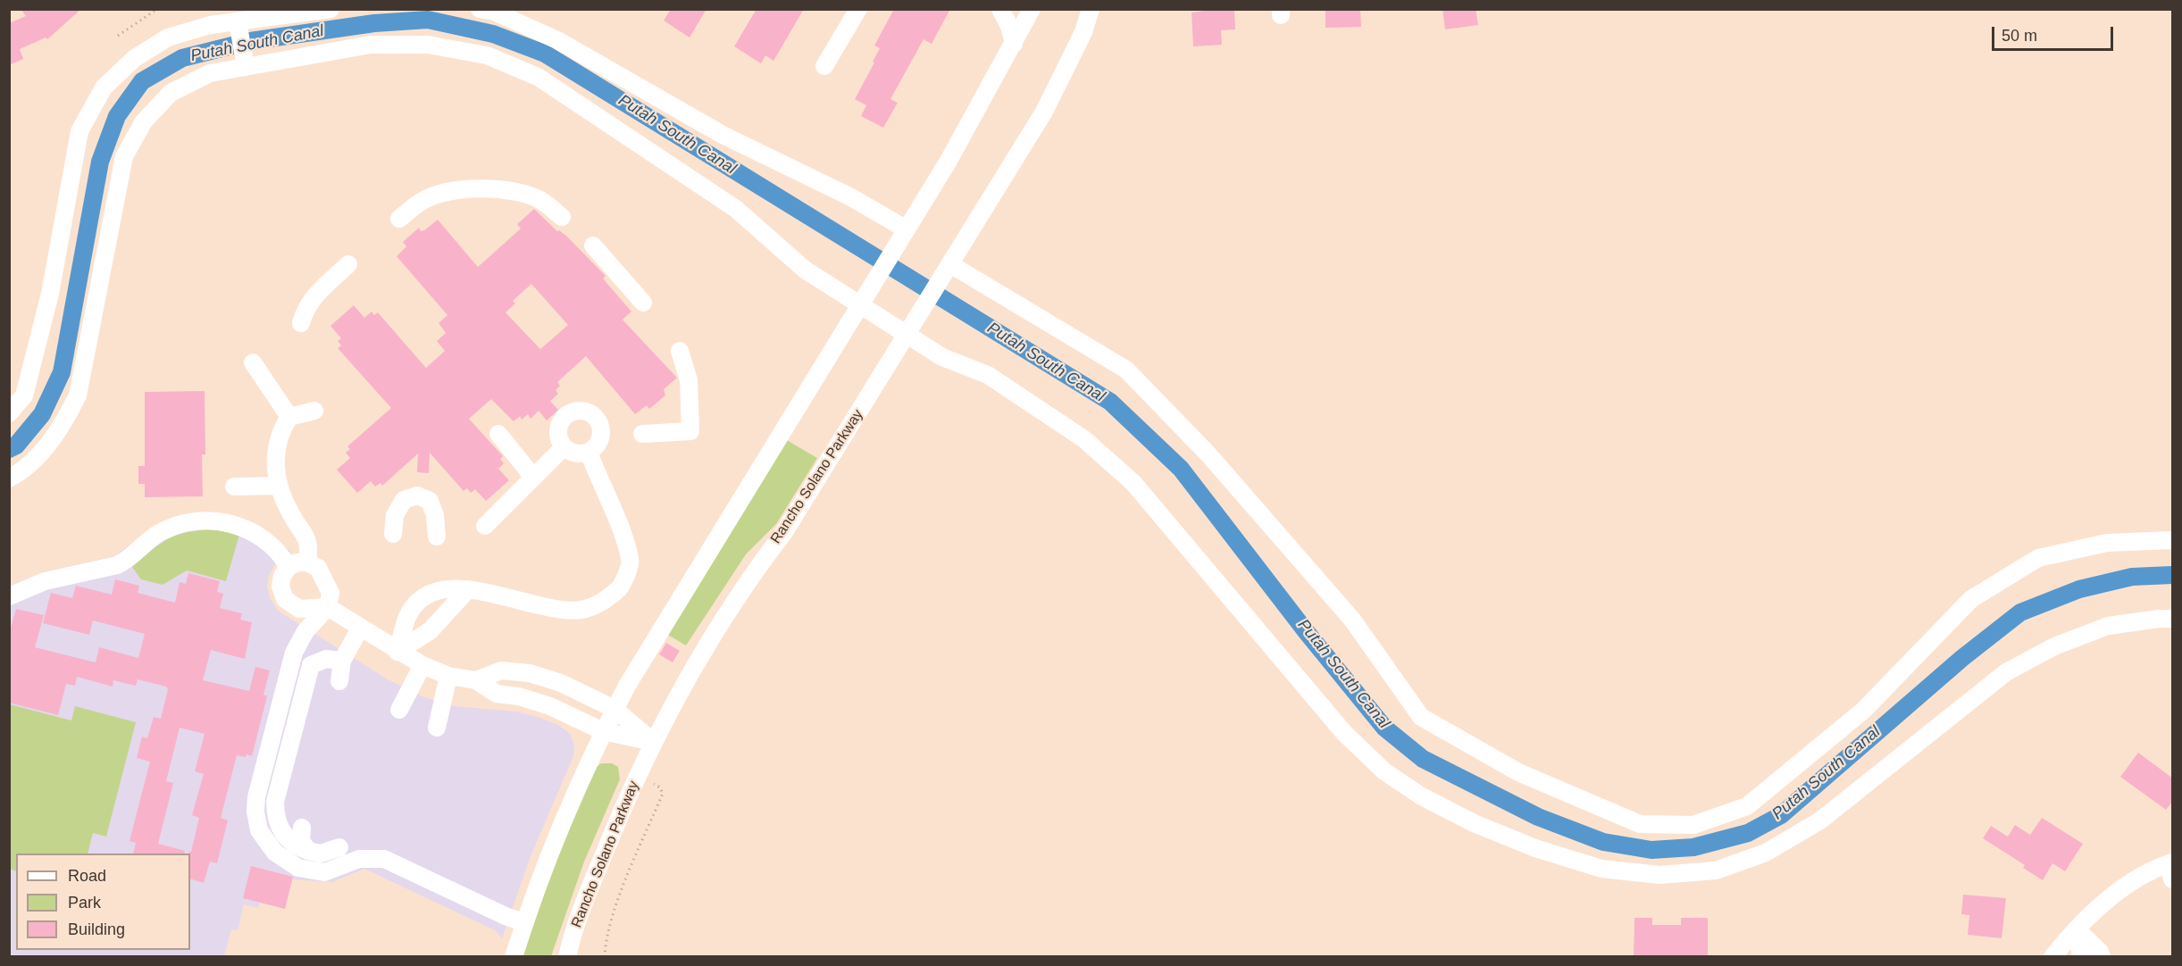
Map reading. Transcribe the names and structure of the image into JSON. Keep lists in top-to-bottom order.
{
  "streets": {
    "street": ["Rancho Solano Parkway"]
  },
  "water": ["Putah South Canal"],
  "legend": ["Road", "Park", "Building"],
  "scale_bar": "50 m"
}
